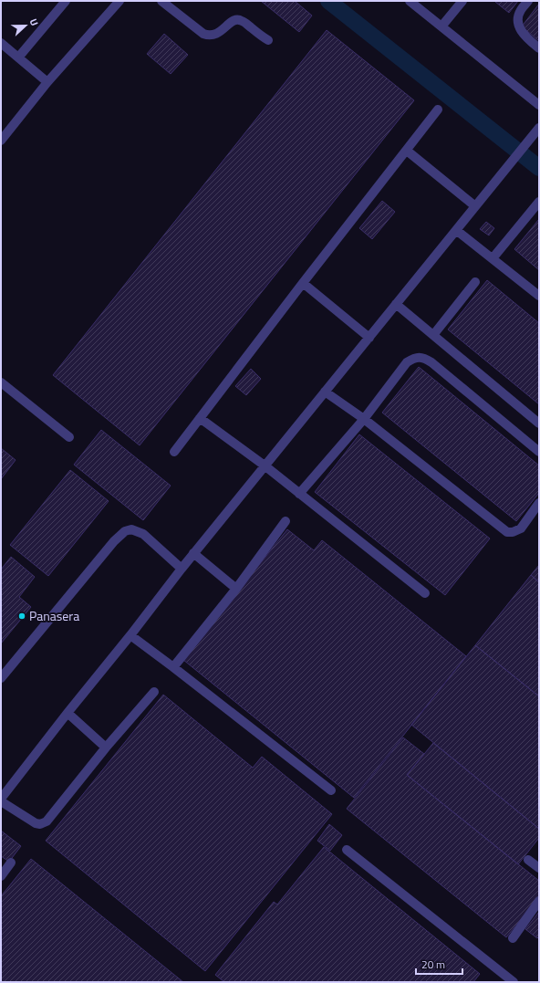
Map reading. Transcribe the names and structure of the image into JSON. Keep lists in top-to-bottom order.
{
  "places": ["Panasera"],
  "scale_bar": "20 m",
  "north": "right"
}
